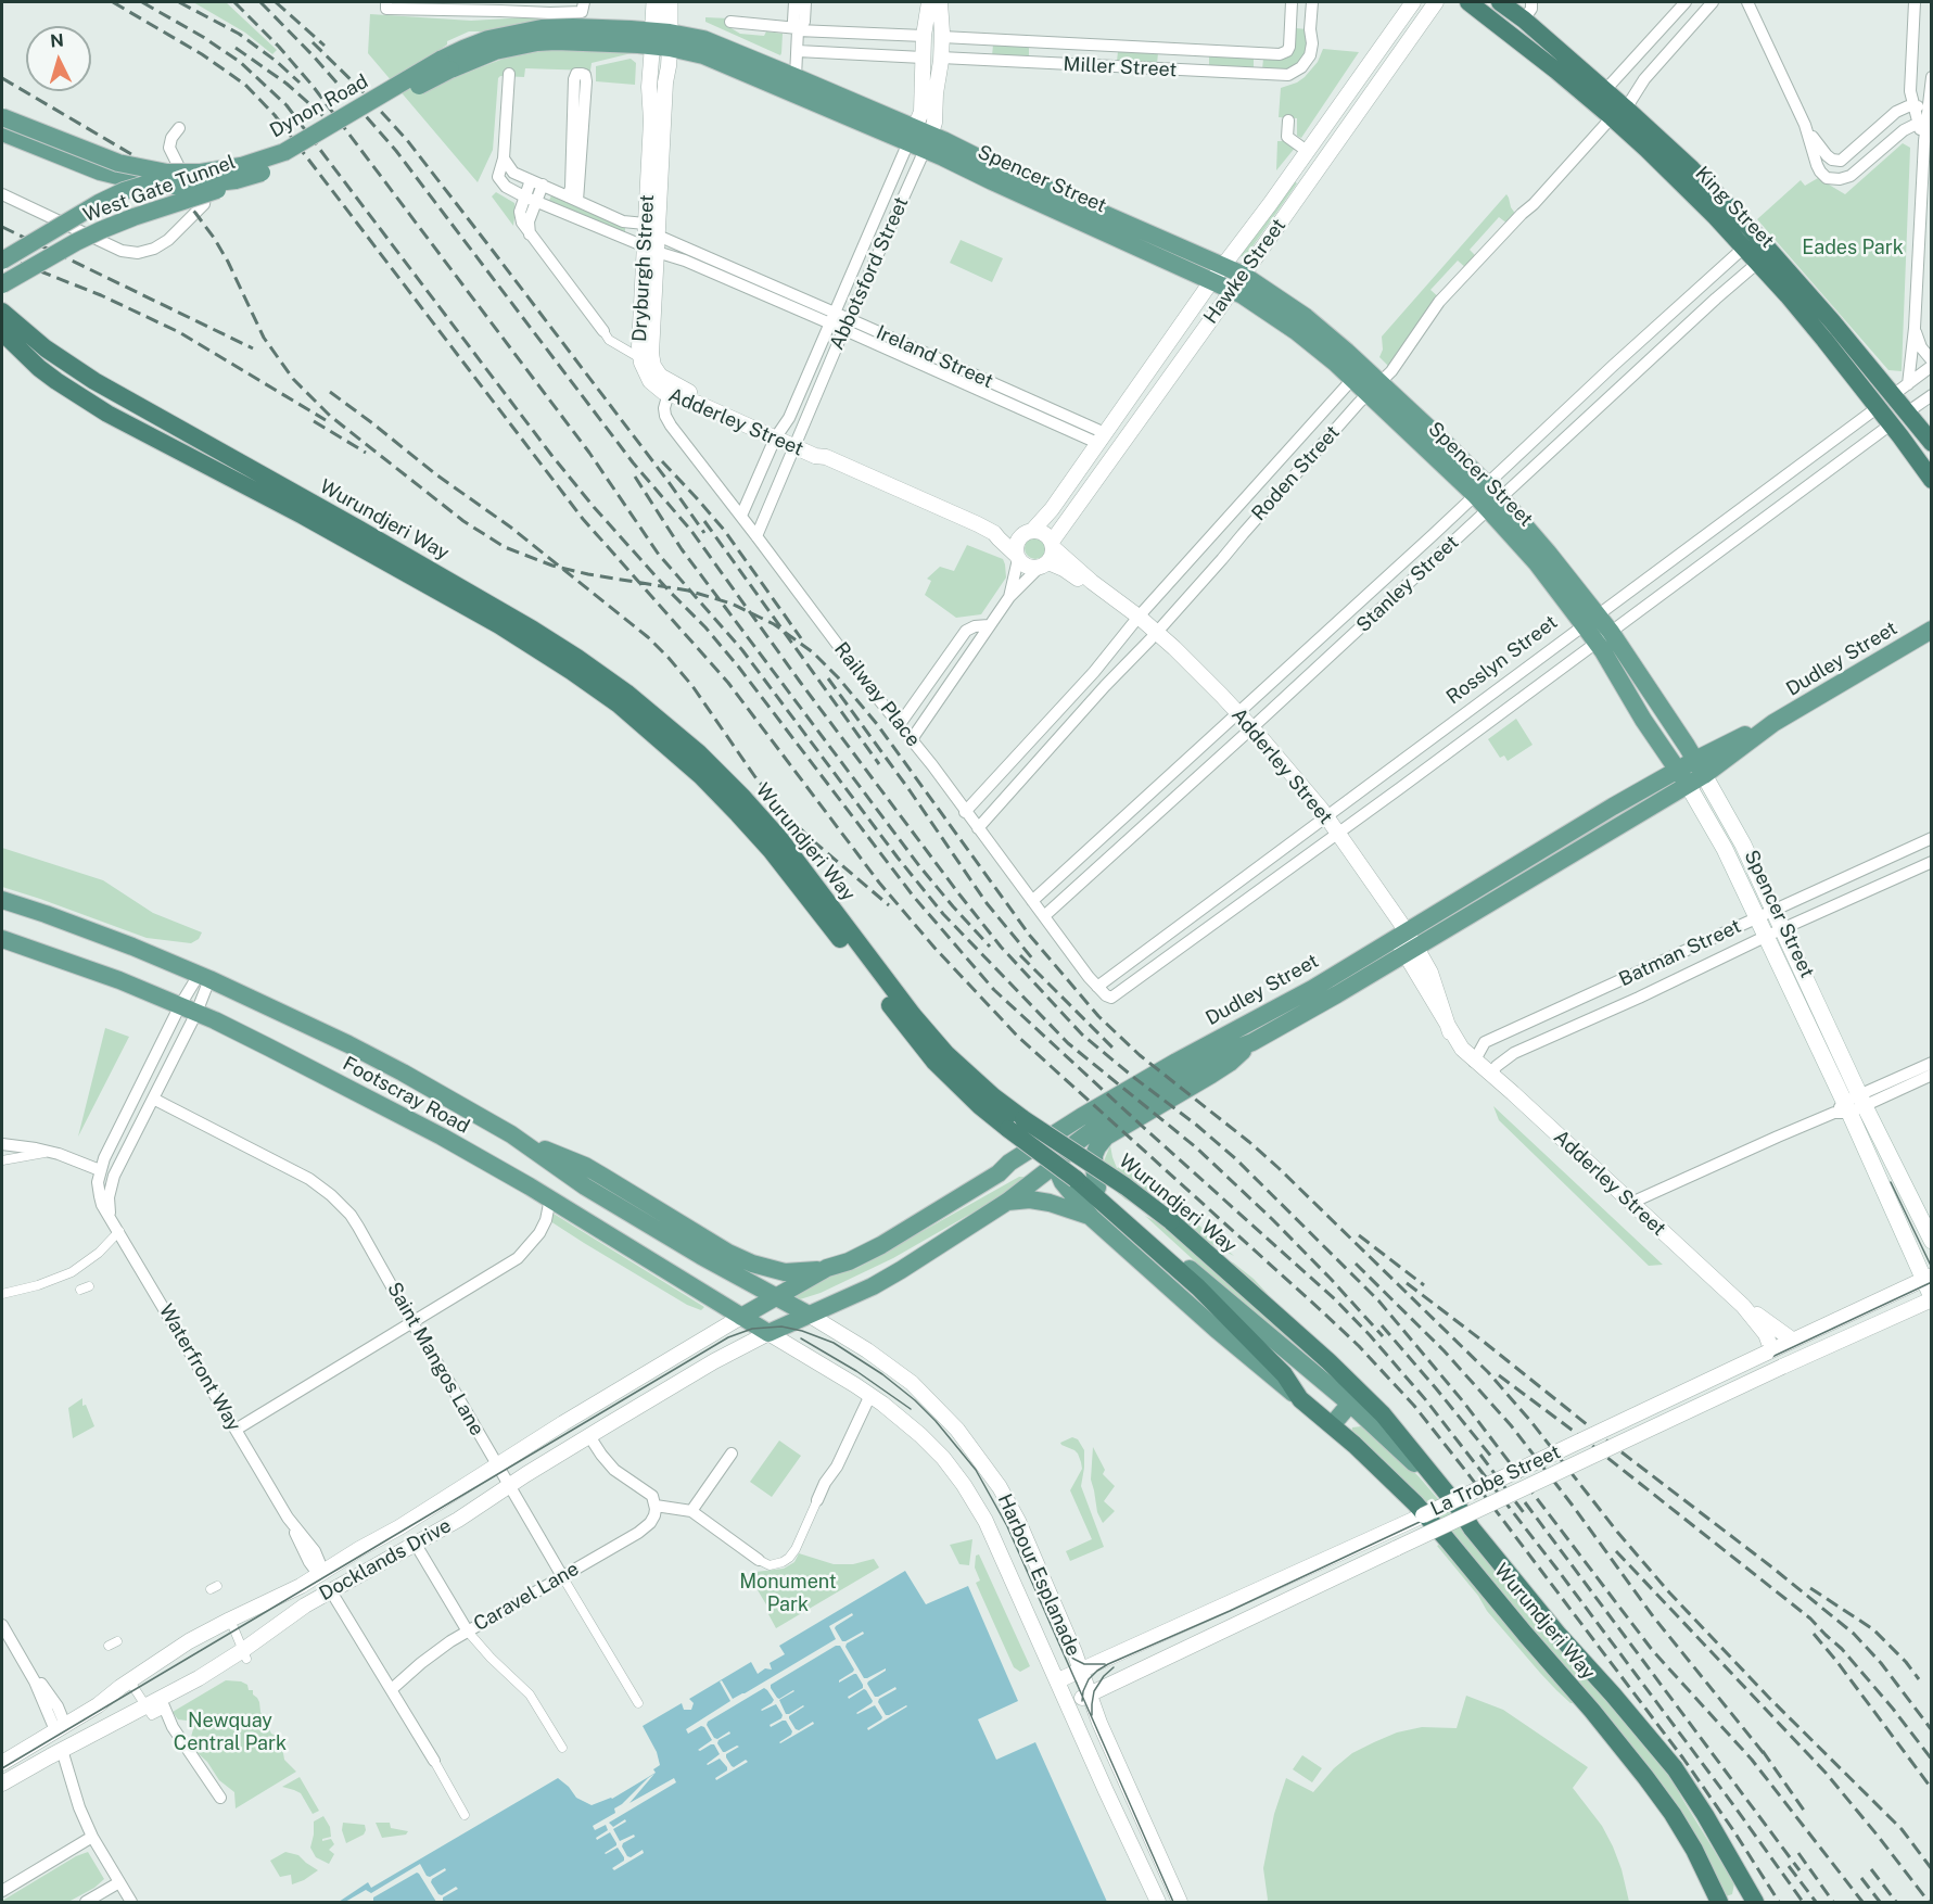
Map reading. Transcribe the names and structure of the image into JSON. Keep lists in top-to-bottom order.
{
  "streets": {
    "highway": ["King Street", "Wurundjeri Way", "Rosslyn Street"],
    "main road": [
      "Dynon Road",
      "Spencer Street",
      "West Gate Tunnel",
      "Dryburgh Street",
      "Dudley Street",
      "Footscray Road"
    ],
    "street": [
      "Miller Street",
      "Hawke Street",
      "Abbotsford Street",
      "Ireland Street",
      "Adderley Street",
      "Roden Street",
      "Stanley Street",
      "Railway Place",
      "Batman Street",
      "Saint Mangos Lane",
      "Waterfront Way",
      "La Trobe Street",
      "Docklands Drive",
      "Harbour Esplanade",
      "Caravel Lane"
    ]
  },
  "crossings": [
    ["Miller Street", "Abbotsford Street"],
    ["Dynon Road", "Spencer Street"],
    ["Dynon Road", "West Gate Tunnel"],
    ["Dynon Road", "Dryburgh Street"],
    ["Spencer Street", "Dryburgh Street"],
    ["Spencer Street", "Hawke Street"],
    ["Spencer Street", "Abbotsford Street"],
    ["Spencer Street", "Roden Street"],
    ["Spencer Street", "Stanley Street"],
    ["Spencer Street", "Dudley Street"],
    ["Spencer Street", "Rosslyn Street"],
    ["Spencer Street", "Batman Street"],
    ["Spencer Street", "La Trobe Street"],
    ["King Street", "Roden Street"],
    ["King Street", "Stanley Street"],
    ["King Street", "Rosslyn Street"],
    ["Dryburgh Street", "Ireland Street"],
    ["Dryburgh Street", "Adderley Street"],
    ["Hawke Street", "Ireland Street"],
    ["Hawke Street", "Adderley Street"],
    ["Hawke Street", "Railway Place"],
    ["Abbotsford Street", "Ireland Street"],
    ["Abbotsford Street", "Adderley Street"],
    ["Abbotsford Street", "Railway Place"],
    ["Adderley Street", "Roden Street"],
    ["Adderley Street", "Stanley Street"],
    ["Adderley Street", "Dudley Street"],
    ["Adderley Street", "Rosslyn Street"],
    ["Adderley Street", "Railway Place"],
    ["Adderley Street", "Batman Street"],
    ["Adderley Street", "La Trobe Street"],
    ["Roden Street", "Railway Place"],
    ["Wurundjeri Way", "Dudley Street"],
    ["Stanley Street", "Railway Place"],
    ["Dudley Street", "Footscray Road"],
    ["Dudley Street", "Docklands Drive"],
    ["Dudley Street", "Harbour Esplanade"],
    ["Rosslyn Street", "Railway Place"],
    ["Footscray Road", "Waterfront Way"],
    ["Footscray Road", "Docklands Drive"],
    ["Footscray Road", "Harbour Esplanade"],
    ["Saint Mangos Lane", "Waterfront Way"],
    ["Saint Mangos Lane", "Docklands Drive"],
    ["Saint Mangos Lane", "Caravel Lane"],
    ["Waterfront Way", "Docklands Drive"],
    ["La Trobe Street", "Harbour Esplanade"],
    ["Docklands Drive", "Harbour Esplanade"]
  ],
  "parks": ["Eades Park", "Monument Park", "Newquay Central Park"],
  "north": "top"
}
